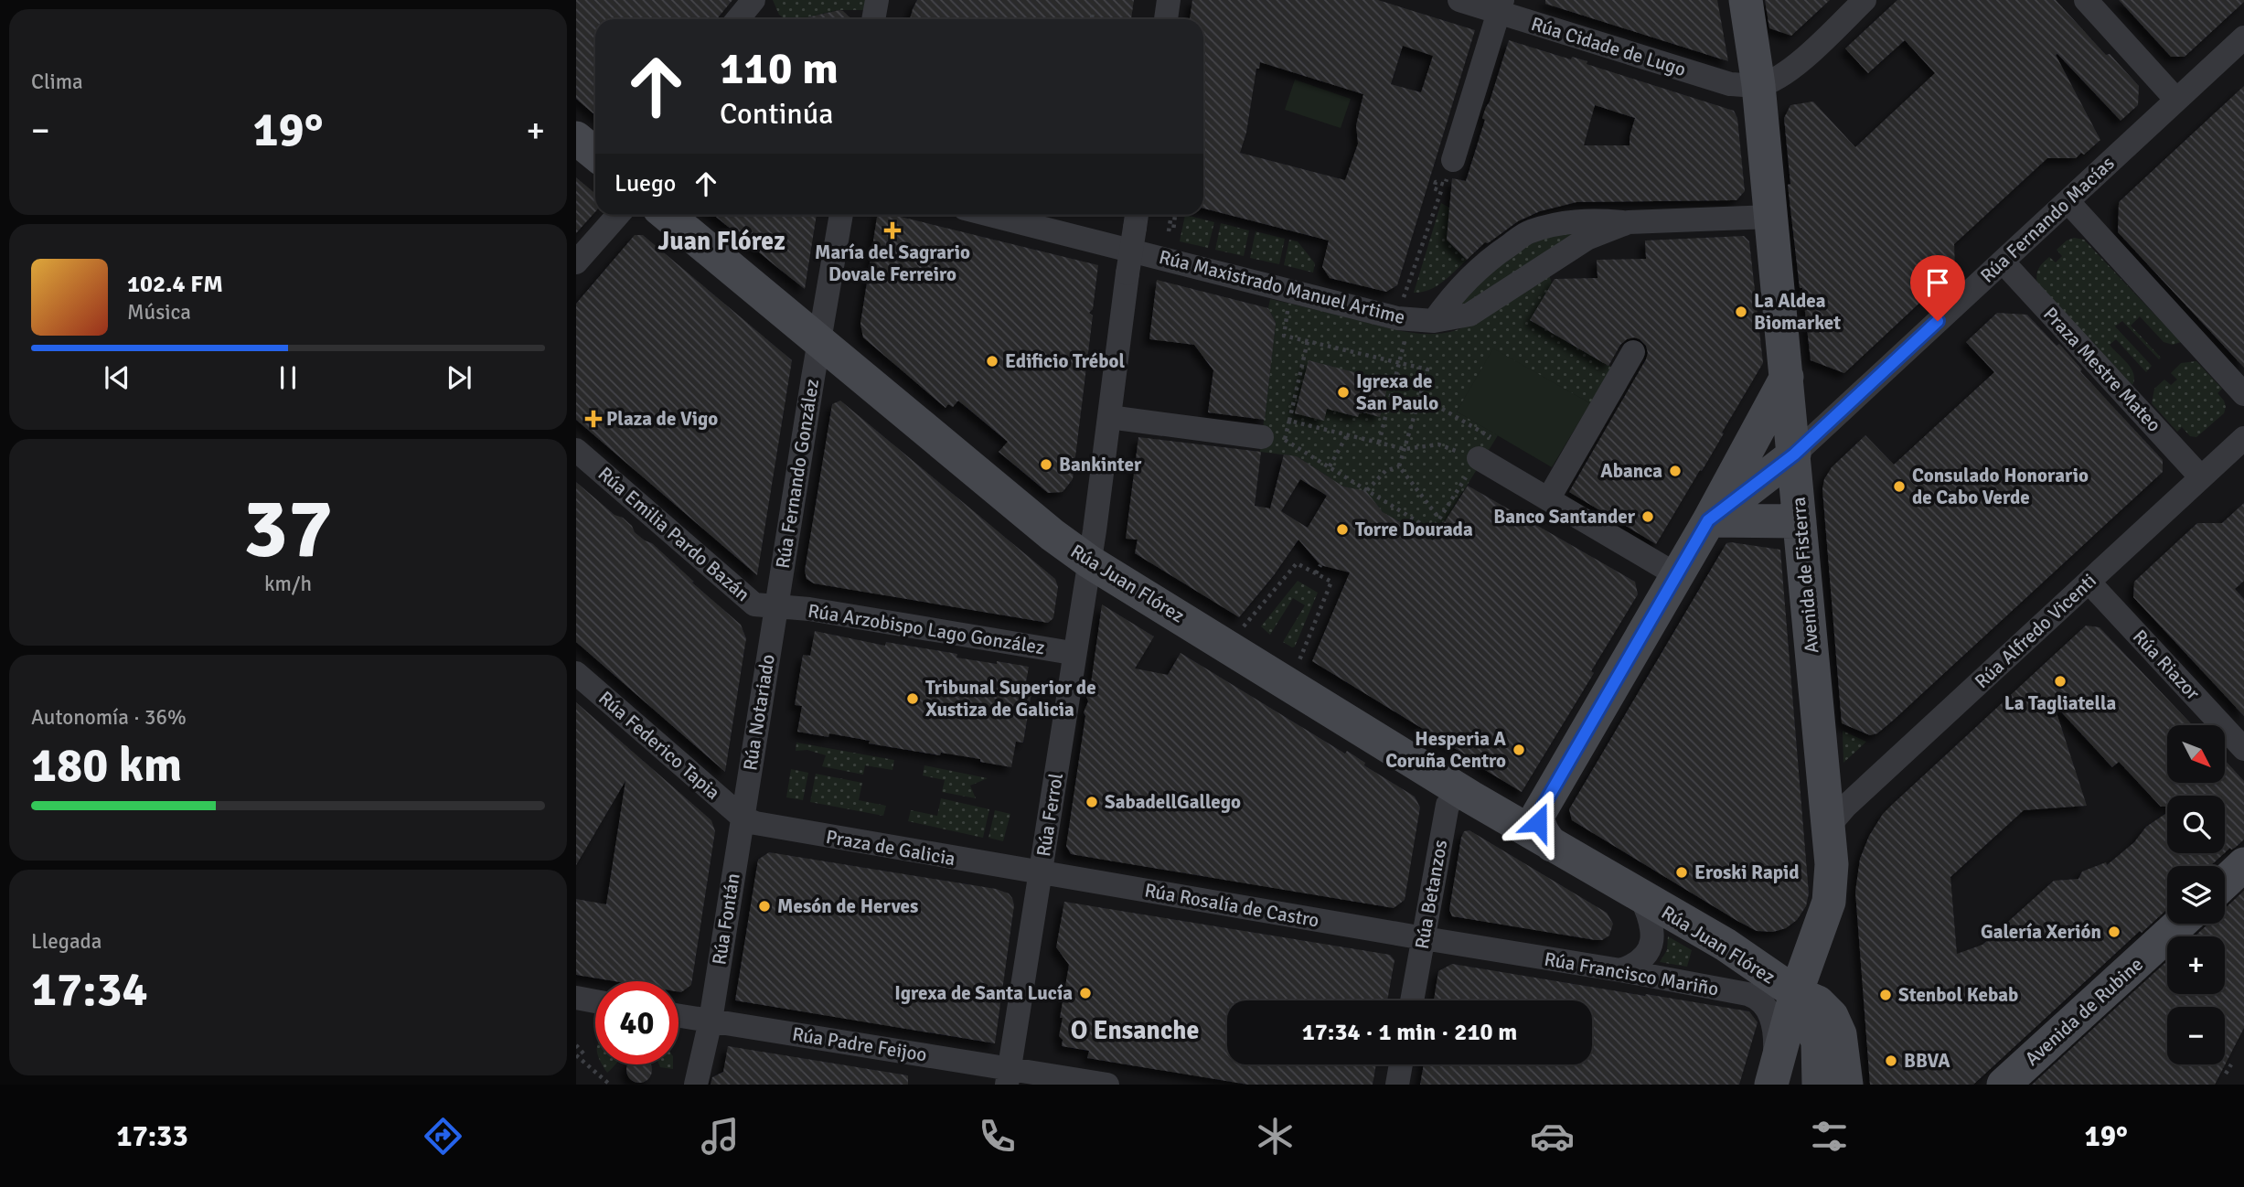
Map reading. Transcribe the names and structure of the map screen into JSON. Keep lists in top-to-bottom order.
{
  "streets": {
    "street": [
      "Rúa Cidade de Lugo",
      "Rúa Fernando Macías",
      "Rúa Maxistrado Manuel Artime",
      "Praza Mestre Mateo",
      "Rúa Fernando González",
      "Rúa Emilia Pardo Bazán",
      "Avenida de Fisterra",
      "Rúa Juan Flórez",
      "Rúa Arzobispo Lago González",
      "Rúa Alfredo Vicenti",
      "Rúa Riazor",
      "Rúa Notariado",
      "Rúa Federico Tapia",
      "Rúa Ferrol",
      "Praza de Galicia",
      "Rúa Betanzos",
      "Rúa Rosalía de Castro",
      "Rúa Fontán",
      "Rúa Francisco Mariño",
      "Avenida de Rubine",
      "Rúa Padre Feijoo"
    ]
  },
  "crossings": [
    ["Rúa Cidade de Lugo", "Avenida de Fisterra"],
    ["Rúa Fernando Macías", "Praza Mestre Mateo"],
    ["Rúa Fernando Macías", "Avenida de Fisterra"],
    ["Rúa Maxistrado Manuel Artime", "Avenida de Fisterra"],
    ["Rúa Maxistrado Manuel Artime", "Rúa Ferrol"],
    ["Praza Mestre Mateo", "Rúa Alfredo Vicenti"],
    ["Rúa Fernando González", "Rúa Emilia Pardo Bazán"],
    ["Rúa Fernando González", "Rúa Juan Flórez"],
    ["Rúa Fernando González", "Rúa Arzobispo Lago González"],
    ["Rúa Fernando González", "Rúa Notariado"],
    ["Rúa Emilia Pardo Bazán", "Rúa Arzobispo Lago González"],
    ["Rúa Emilia Pardo Bazán", "Rúa Notariado"],
    ["Avenida de Fisterra", "Rúa Juan Flórez"],
    ["Avenida de Fisterra", "Rúa Alfredo Vicenti"],
    ["Avenida de Fisterra", "Rúa Francisco Mariño"],
    ["Rúa Juan Flórez", "Rúa Ferrol"],
    ["Rúa Juan Flórez", "Rúa Betanzos"],
    ["Rúa Juan Flórez", "Rúa Francisco Mariño"],
    ["Rúa Arzobispo Lago González", "Rúa Notariado"],
    ["Rúa Arzobispo Lago González", "Rúa Ferrol"],
    ["Rúa Alfredo Vicenti", "Rúa Riazor"],
    ["Rúa Notariado", "Rúa Federico Tapia"],
    ["Rúa Notariado", "Praza de Galicia"],
    ["Rúa Notariado", "Rúa Fontán"],
    ["Rúa Federico Tapia", "Praza de Galicia"],
    ["Rúa Federico Tapia", "Rúa Fontán"],
    ["Rúa Ferrol", "Praza de Galicia"],
    ["Rúa Ferrol", "Rúa Rosalía de Castro"],
    ["Rúa Ferrol", "Rúa Padre Feijoo"],
    ["Praza de Galicia", "Rúa Rosalía de Castro"],
    ["Praza de Galicia", "Rúa Fontán"],
    ["Rúa Betanzos", "Rúa Rosalía de Castro"],
    ["Rúa Betanzos", "Rúa Francisco Mariño"],
    ["Rúa Rosalía de Castro", "Rúa Francisco Mariño"],
    ["Rúa Fontán", "Rúa Padre Feijoo"]
  ],
  "districts": ["Juan Flórez", "O Ensanche"],
  "places": {
    "health": ["María del Sagrario Dovale Ferreiro", "Plaza de Vigo"],
    "other": [
      "La Aldea Biomarket",
      "Edificio Trébol",
      "Igrexa de San Paulo",
      "Bankinter",
      "Abanca",
      "Consulado Honorario de Cabo Verde",
      "Banco Santander",
      "Torre Dourada",
      "La Tagliatella",
      "Tribunal Superior de Xustiza de Galicia",
      "Hesperia A Coruña Centro",
      "SabadellGallego",
      "Eroski Rapid",
      "Mesón de Herves",
      "Galería Xerión",
      "Igrexa de Santa Lucía",
      "Stenbol Kebab",
      "BBVA"
    ]
  },
  "north": "bottom right",
  "page": {
    "tile": [
      "Clima",
      ["37", "km/h"],
      ["Autonomía · 36%", "180 km"],
      ["Llegada", "17:34"]
    ],
    "turn": ["110 m", "Continúa"],
    "heat": ["−", "19°", "+"],
    "then": "Luego",
    "song": ["102.4 FM", "Música"],
    "map_buttons": ["+", "−"],
    "limit": "40",
    "trip": "17:34 · 1 min · 210 m",
    "tabs": ["17:33", "19°"]
  }
}
